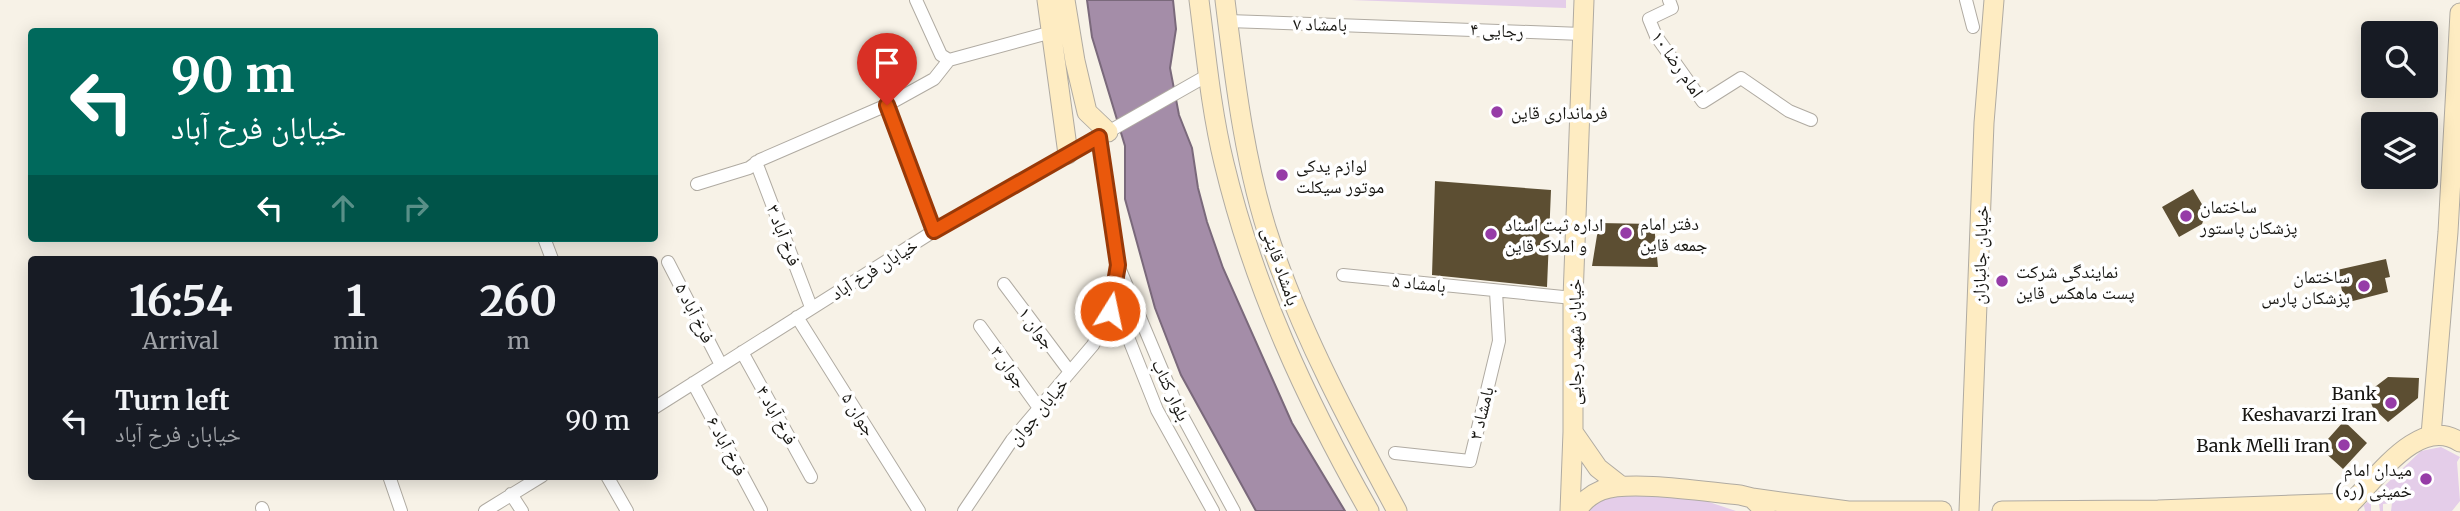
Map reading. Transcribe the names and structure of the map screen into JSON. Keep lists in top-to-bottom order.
{
  "streets": {
    "main road": ["خیابان جانبازان", "بامشاد قاینی", "خیابان شهید رجایی"],
    "street": [
      "بامشاد ۷",
      "رجایی ۴",
      "امام رضا ۱۰",
      "فرخ آباد ۳",
      "خیابان فرخ آباد",
      "بامشاد ۵",
      "فرخ آباد ۵",
      "جوان ۱",
      "جوان ۳",
      "بلوار کتاب",
      "خیابان جوان",
      "بامشاد ۳",
      "جوان ۵",
      "فرخ آباد ۴",
      "فرخ آباد ۶"
    ]
  },
  "crossings": [
    ["بامشاد ۷", "رجایی ۴"],
    ["بامشاد ۷", "بامشاد قاینی"],
    ["رجایی ۴", "خیابان شهید رجایی"],
    ["فرخ آباد ۳", "خیابان فرخ آباد"],
    ["بامشاد قاینی", "خیابان فرخ آباد"],
    ["خیابان فرخ آباد", "فرخ آباد ۵"],
    ["خیابان فرخ آباد", "جوان ۵"],
    ["خیابان فرخ آباد", "فرخ آباد ۴"],
    ["خیابان فرخ آباد", "فرخ آباد ۶"],
    ["بامشاد ۵", "خیابان شهید رجایی"],
    ["بامشاد ۵", "بامشاد ۳"],
    ["جوان ۱", "خیابان جوان"],
    ["جوان ۳", "خیابان جوان"],
    ["بلوار کتاب", "خیابان جوان"]
  ],
  "places": [
    "فرمانداری قاین",
    "لوازم یدکی موتور سیکلت",
    "ساختمان پزشکان پاستور",
    "دفتر امام جمعه قاین",
    "اداره ثبت اسناد و املاک قاین",
    "نمایندگی شرکت پست ماهکس قاین",
    "ساختمان پزشکان پارس",
    "Bank Keshavarzi Iran",
    "Bank Melli Iran",
    "میدان امام خمینی (ره)"
  ],
  "page": {
    "turn": ["90 m", "خیابان فرخ آباد"],
    "eta": [
      "16:54",
      "Arrival",
      "1",
      "min",
      "260",
      "m"
    ],
    "list": [
      {
        "name": "Turn left",
        "note": "خیابان فرخ آباد",
        "value": "90 m"
      }
    ]
  }
}
